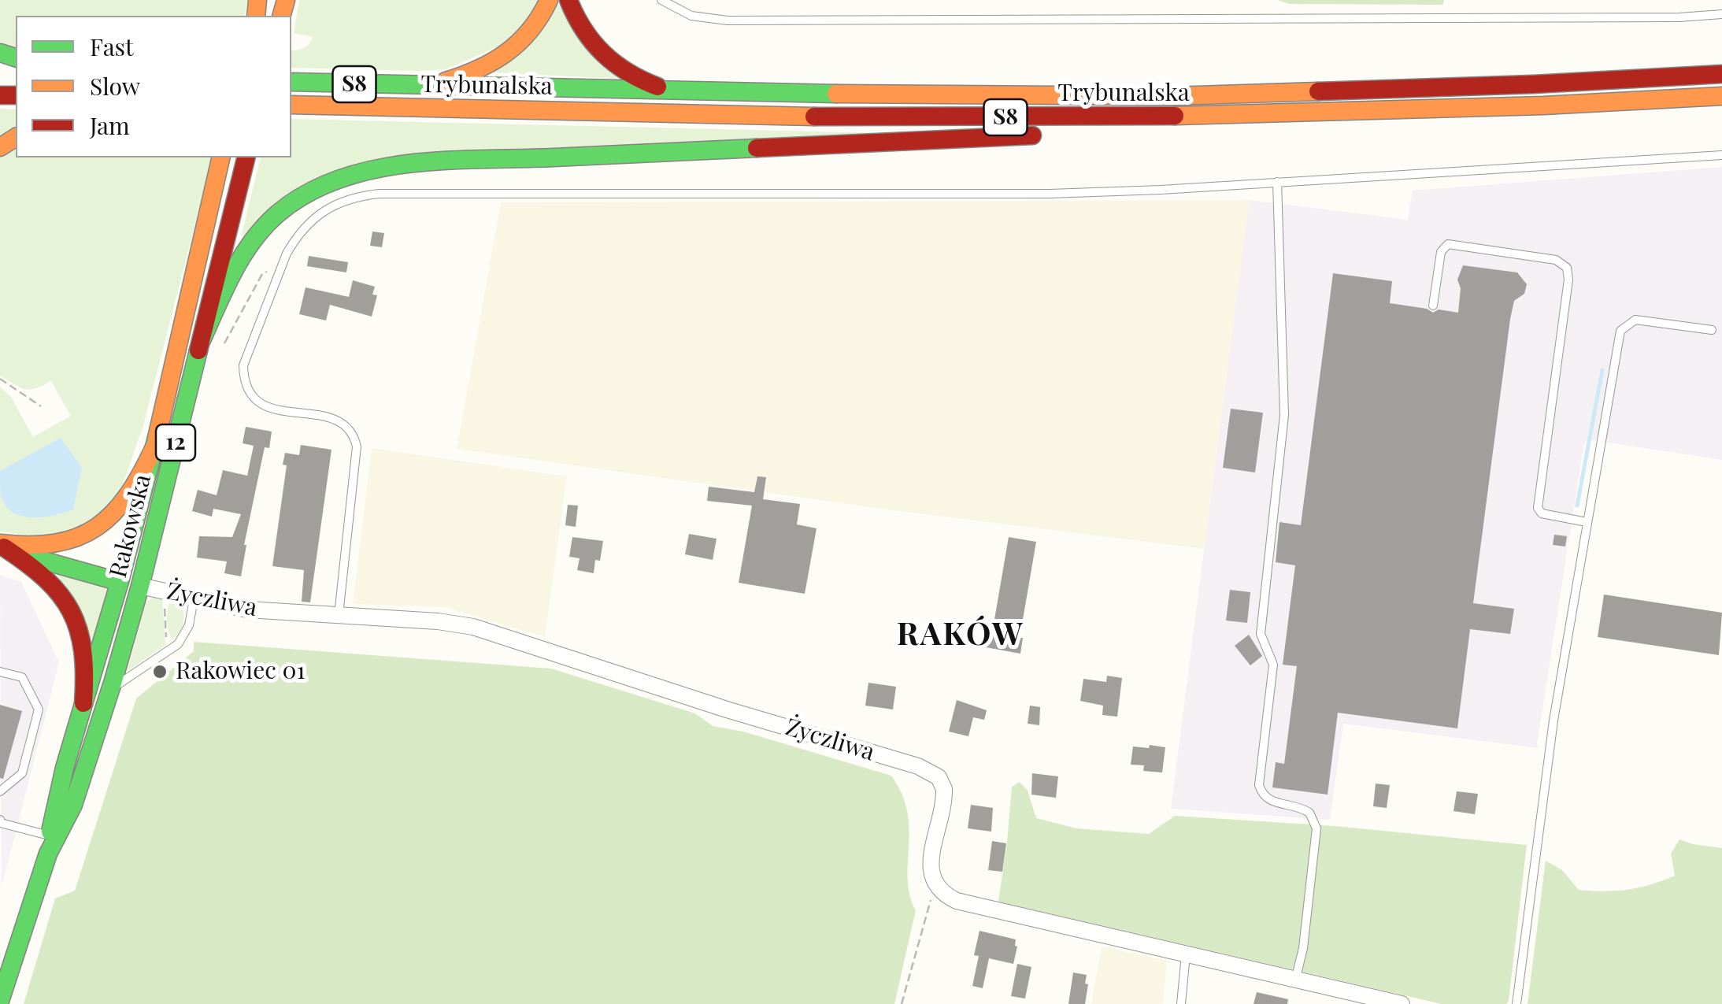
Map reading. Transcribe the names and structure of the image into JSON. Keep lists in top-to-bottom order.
{
  "streets": {
    "main road": [
      "S8",
      "Trybunalska",
      "12",
      "Rakowska"
    ],
    "street": ["Życzliwa"]
  },
  "crossings": [
    ["S8", "Trybunalska"],
    ["Rakowska", "Życzliwa"]
  ],
  "districts": ["RAKÓW"],
  "places": ["Rakowiec 01"],
  "legend": ["Fast", "Slow", "Jam"]
}
